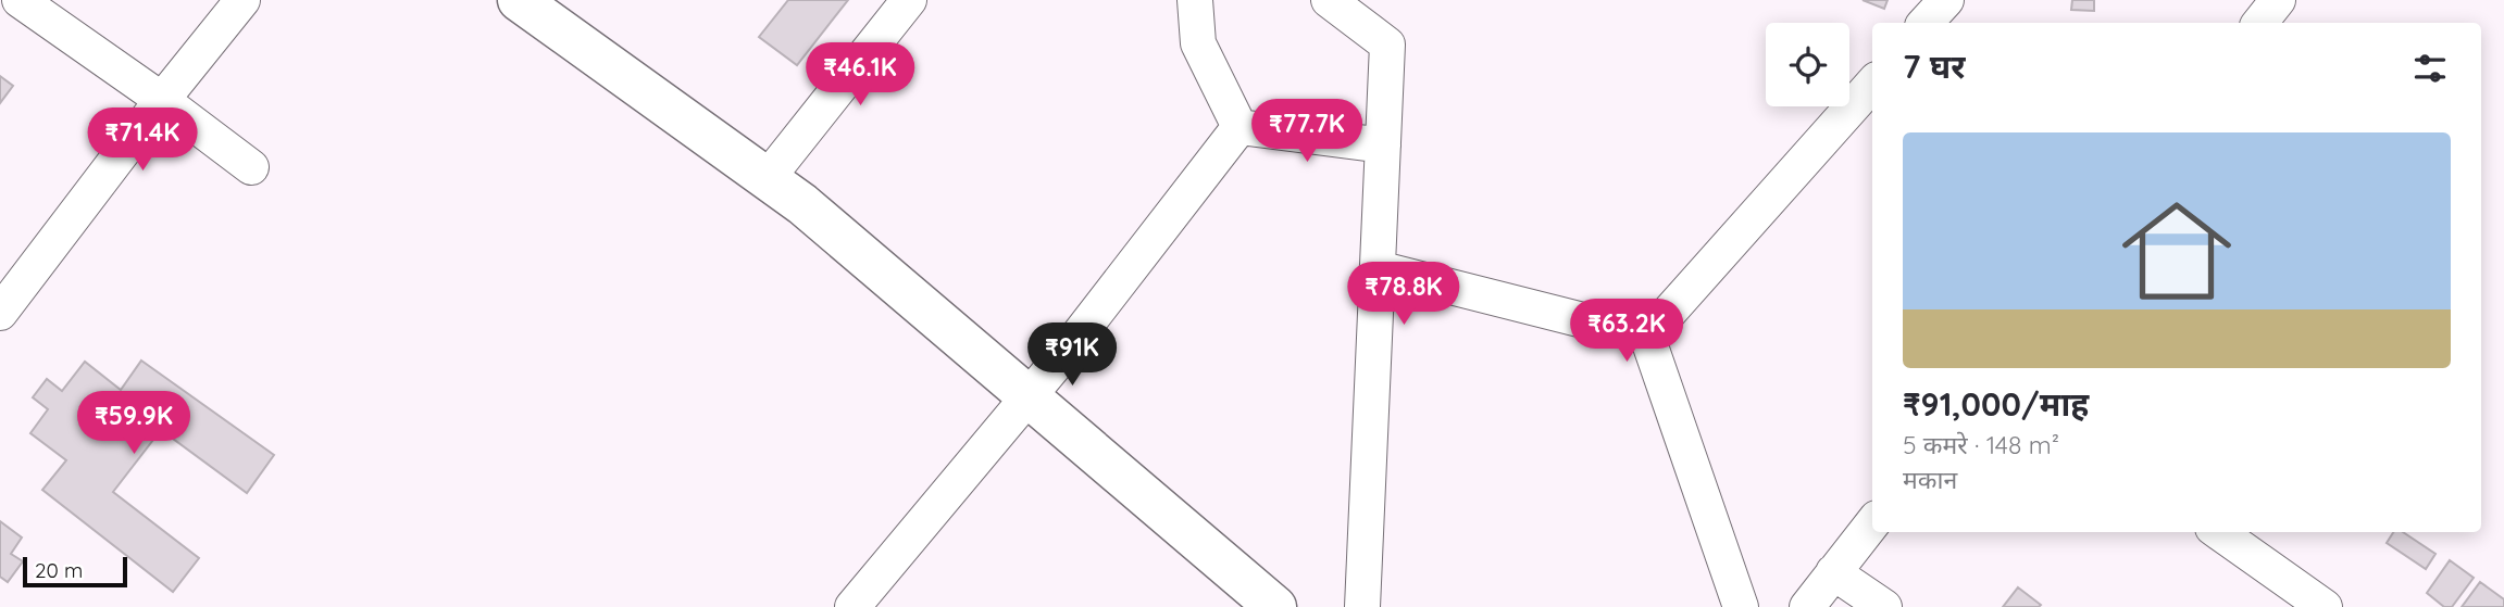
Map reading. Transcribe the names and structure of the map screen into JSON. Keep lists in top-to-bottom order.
{
  "scale_bar": "20 m",
  "page": {
    "heading": "7 घर",
    "price": [
      "₹46.1K",
      "₹77.7K",
      "₹71.4K",
      "₹78.8K",
      "₹63.2K",
      "₹91K",
      "₹59.9K"
    ],
    "list": [
      {
        "name": "₹91,000/माह",
        "note": "5 कमरे · 148 m² · मकान"
      }
    ],
    "scale": "20 m"
  }
}
